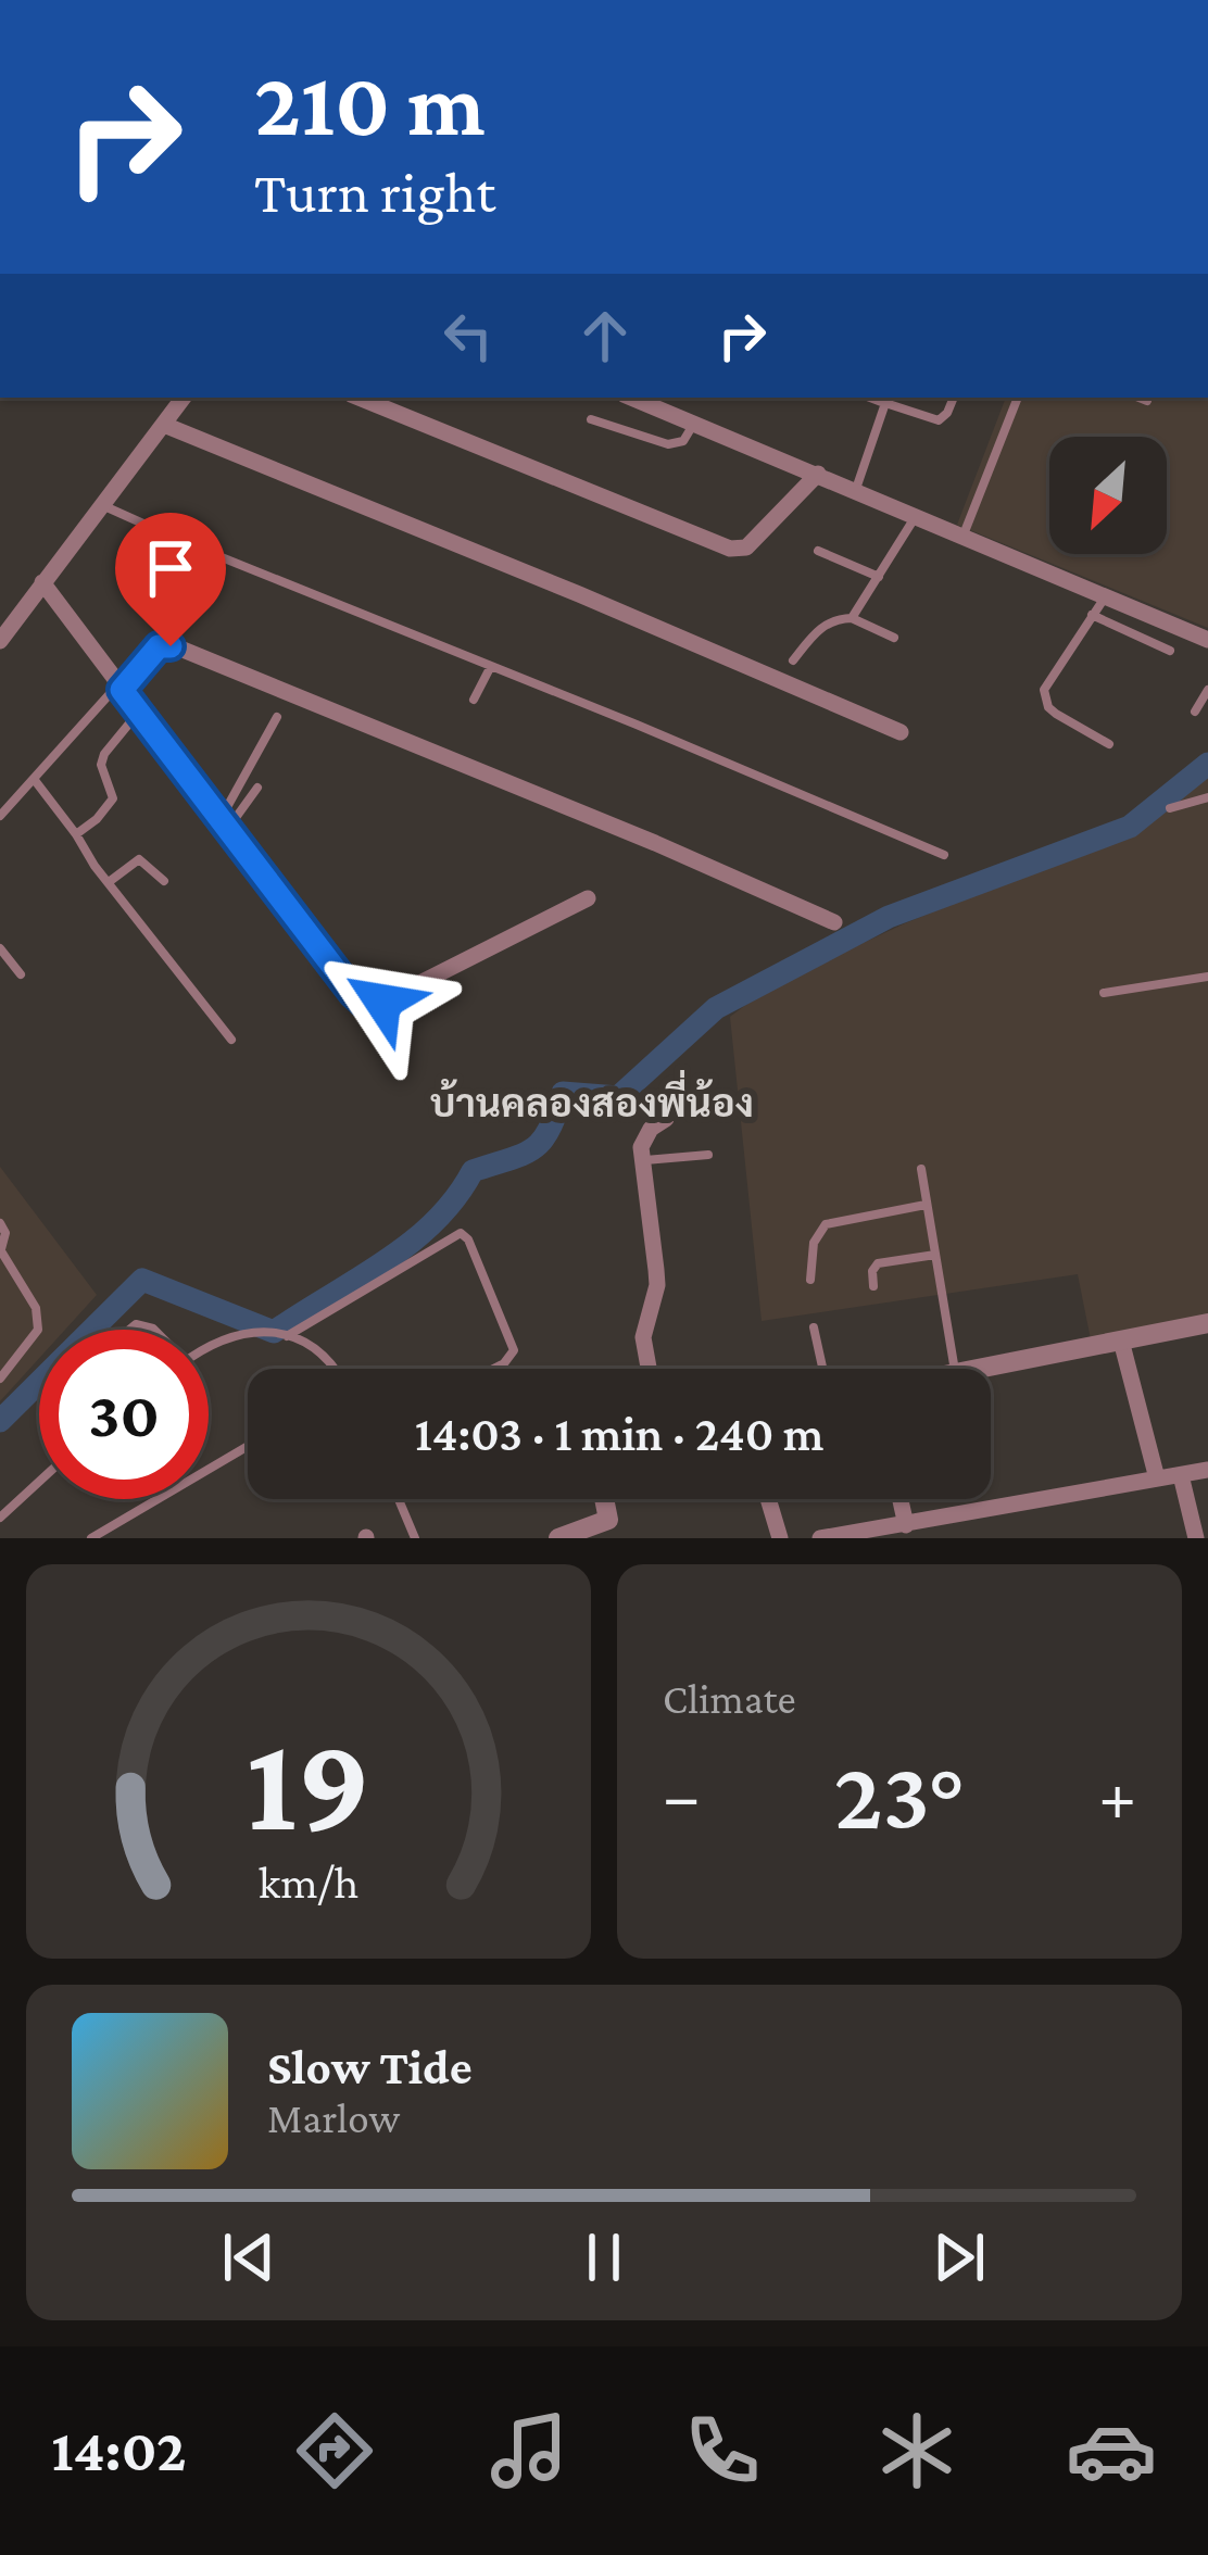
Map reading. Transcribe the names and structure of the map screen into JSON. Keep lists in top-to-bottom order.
{
  "districts": ["บ้านคลองสองพี่น้อง"],
  "north": "bottom left",
  "page": {
    "turn": ["210 m", "Turn right"],
    "limit": "30",
    "trip": "14:03 · 1 min · 240 m",
    "tile": "Climate",
    "heat": ["−", "23°", "+"],
    "song": ["Slow Tide", "Marlow"],
    "tabs": "14:02",
    "gauge": ["19", "km/h"]
  }
}
